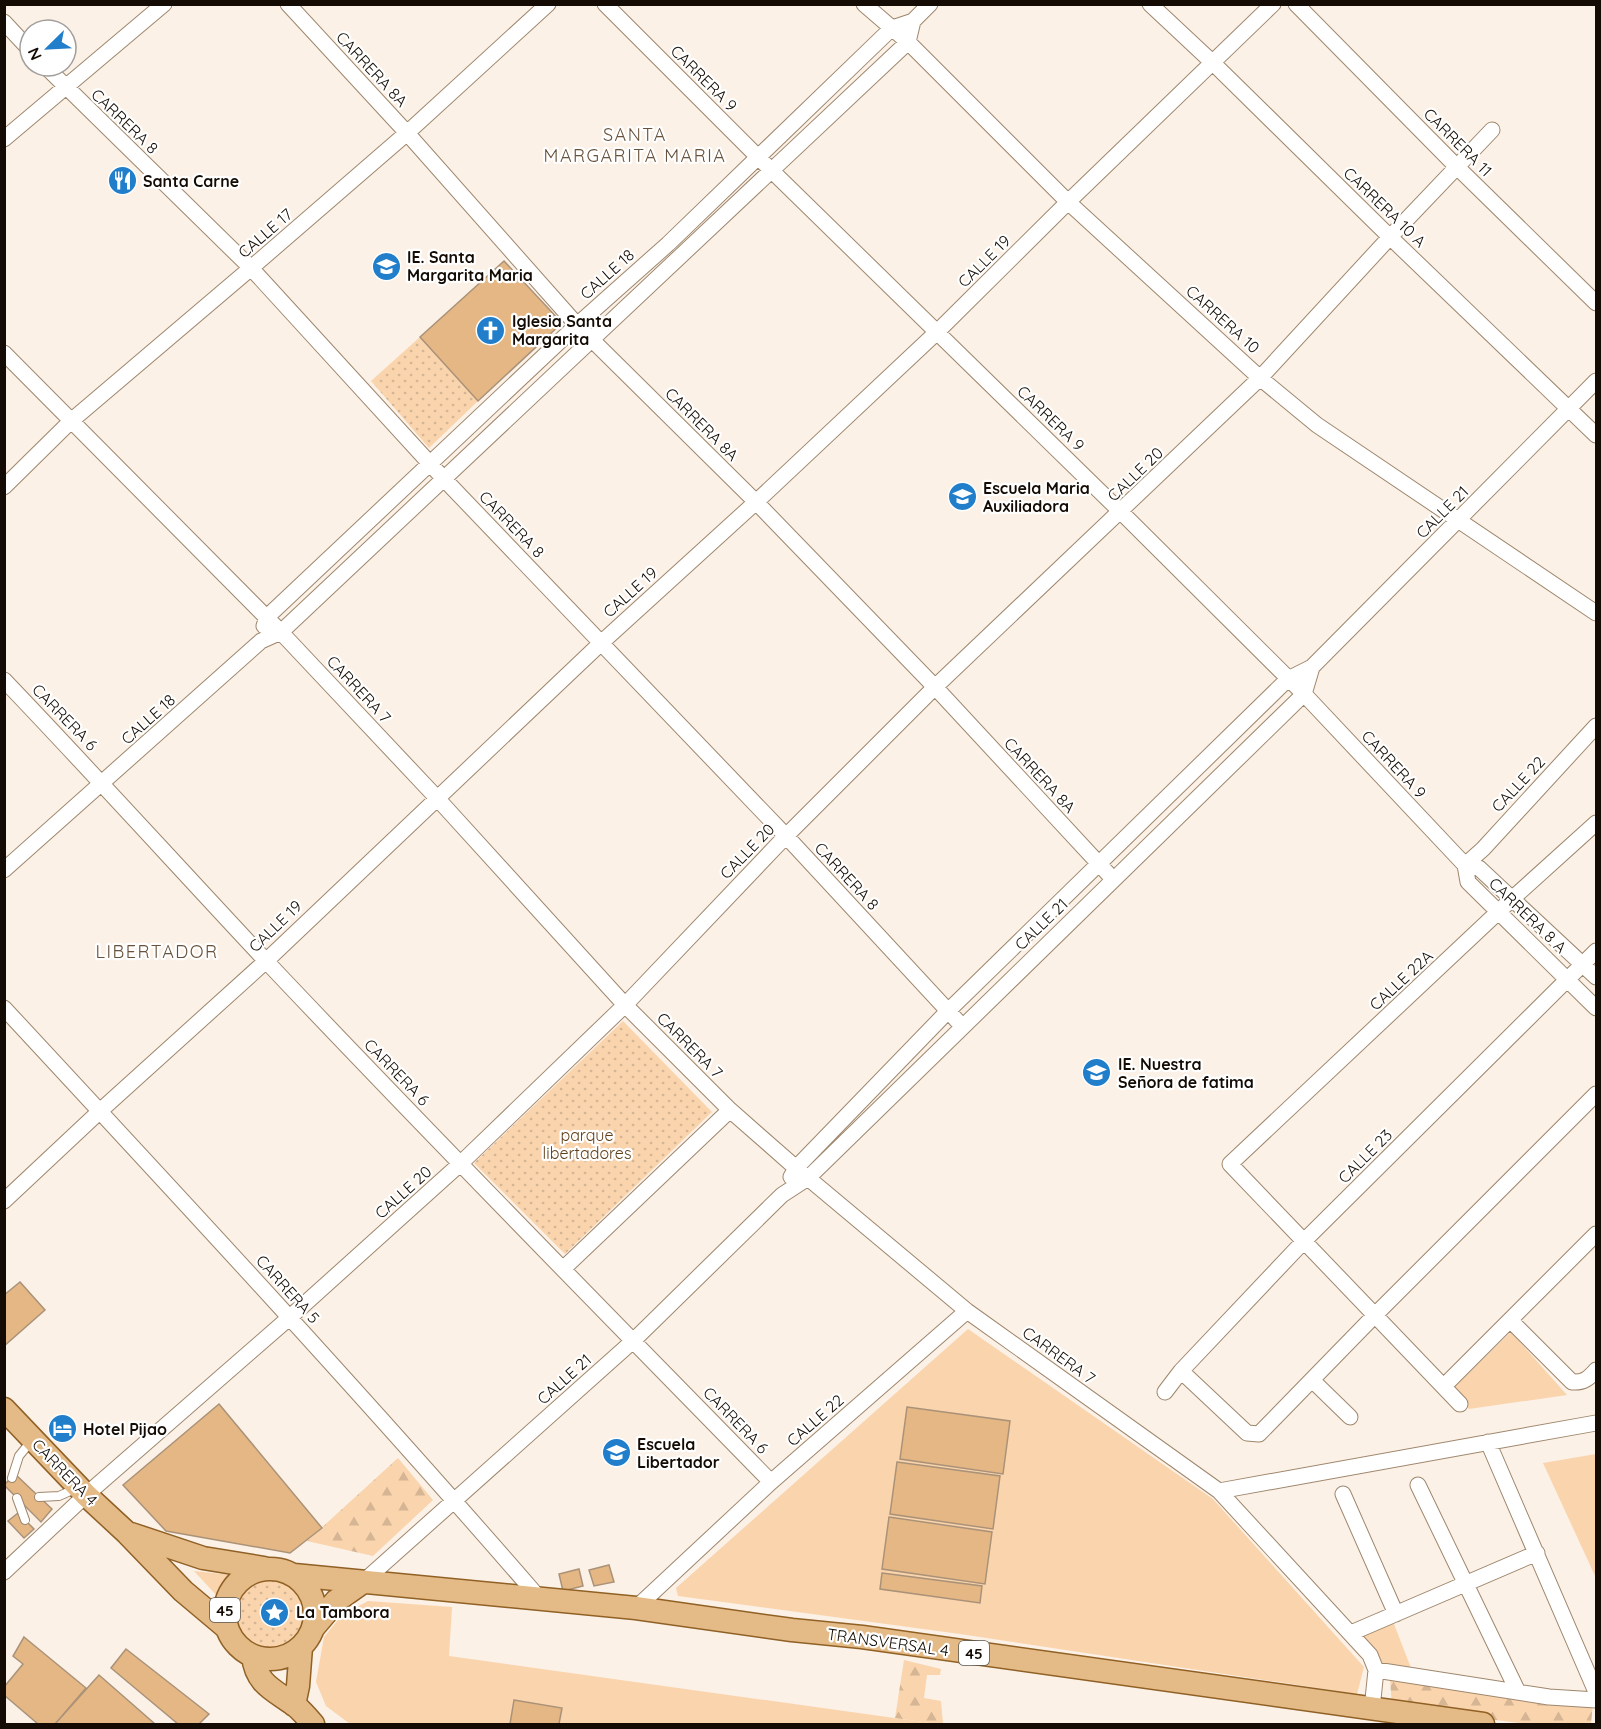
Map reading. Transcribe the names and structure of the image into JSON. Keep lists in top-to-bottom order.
{
  "streets": {
    "main road": ["CARRERA 4", "45", "TRANSVERSAL 4"],
    "street": [
      "CARRERA 8A",
      "CARRERA 9",
      "CARRERA 8",
      "CARRERA 11",
      "CARRERA 10 A",
      "CALLE 17",
      "CALLE 19",
      "CALLE 18",
      "CARRERA 10",
      "CALLE 20",
      "CALLE 21",
      "CARRERA 7",
      "CARRERA 6",
      "CALLE 22",
      "CARRERA 8 A",
      "CALLE 22A",
      "CALLE 23",
      "CARRERA 5"
    ]
  },
  "crossings": [
    ["CARRERA 8A", "CALLE 17"],
    ["CARRERA 8A", "CALLE 19"],
    ["CARRERA 8A", "CALLE 18"],
    ["CARRERA 8A", "CALLE 20"],
    ["CARRERA 8A", "CALLE 21"],
    ["CARRERA 9", "CALLE 19"],
    ["CARRERA 9", "CALLE 18"],
    ["CARRERA 9", "CALLE 20"],
    ["CARRERA 9", "CALLE 21"],
    ["CARRERA 9", "CALLE 22"],
    ["CARRERA 9", "CARRERA 8 A"],
    ["CARRERA 8", "CALLE 17"],
    ["CARRERA 8", "CALLE 19"],
    ["CARRERA 8", "CALLE 18"],
    ["CARRERA 8", "CALLE 20"],
    ["CARRERA 8", "CALLE 21"],
    ["CARRERA 11", "CALLE 20"],
    ["CARRERA 10 A", "CALLE 19"],
    ["CARRERA 10 A", "CALLE 20"],
    ["CARRERA 10 A", "CALLE 21"],
    ["CALLE 17", "CARRERA 7"],
    ["CALLE 19", "CARRERA 10"],
    ["CALLE 19", "CARRERA 7"],
    ["CALLE 19", "CARRERA 6"],
    ["CALLE 19", "CARRERA 5"],
    ["CALLE 18", "CARRERA 10"],
    ["CALLE 18", "CARRERA 7"],
    ["CALLE 18", "CARRERA 6"],
    ["CARRERA 10", "CALLE 20"],
    ["CARRERA 10", "CALLE 21"],
    ["CALLE 20", "CARRERA 7"],
    ["CALLE 20", "CARRERA 6"],
    ["CALLE 20", "CARRERA 5"],
    ["CALLE 20", "CARRERA 4"],
    ["CALLE 21", "CARRERA 7"],
    ["CALLE 21", "CARRERA 6"],
    ["CALLE 21", "CARRERA 5"],
    ["CALLE 21", "45"],
    ["CALLE 21", "TRANSVERSAL 4"],
    ["CARRERA 7", "CALLE 22"],
    ["CARRERA 6", "CALLE 22"],
    ["CALLE 22", "CARRERA 8 A"],
    ["CALLE 22", "TRANSVERSAL 4"],
    ["CARRERA 8 A", "CALLE 22A"],
    ["CARRERA 8 A", "CALLE 23"],
    ["CALLE 22A", "CALLE 23"],
    ["CARRERA 5", "TRANSVERSAL 4"],
    ["CARRERA 4", "45"],
    ["45", "TRANSVERSAL 4"]
  ],
  "districts": ["SANTA MARGARITA MARIA", "LIBERTADOR"],
  "parks": ["parque libertadores"],
  "places": {
    "restaurant": ["Santa Carne"],
    "school or university": [
      "IE. Santa Margarita Maria",
      "Escuela Maria Auxiliadora",
      "IE. Nuestra Señora de fatima",
      "Escuela Libertador"
    ],
    "church": ["Iglesia Santa Margarita"],
    "hotel": ["Hotel Pijao"],
    "place": ["La Tambora"]
  },
  "north": "bottom left"
}
